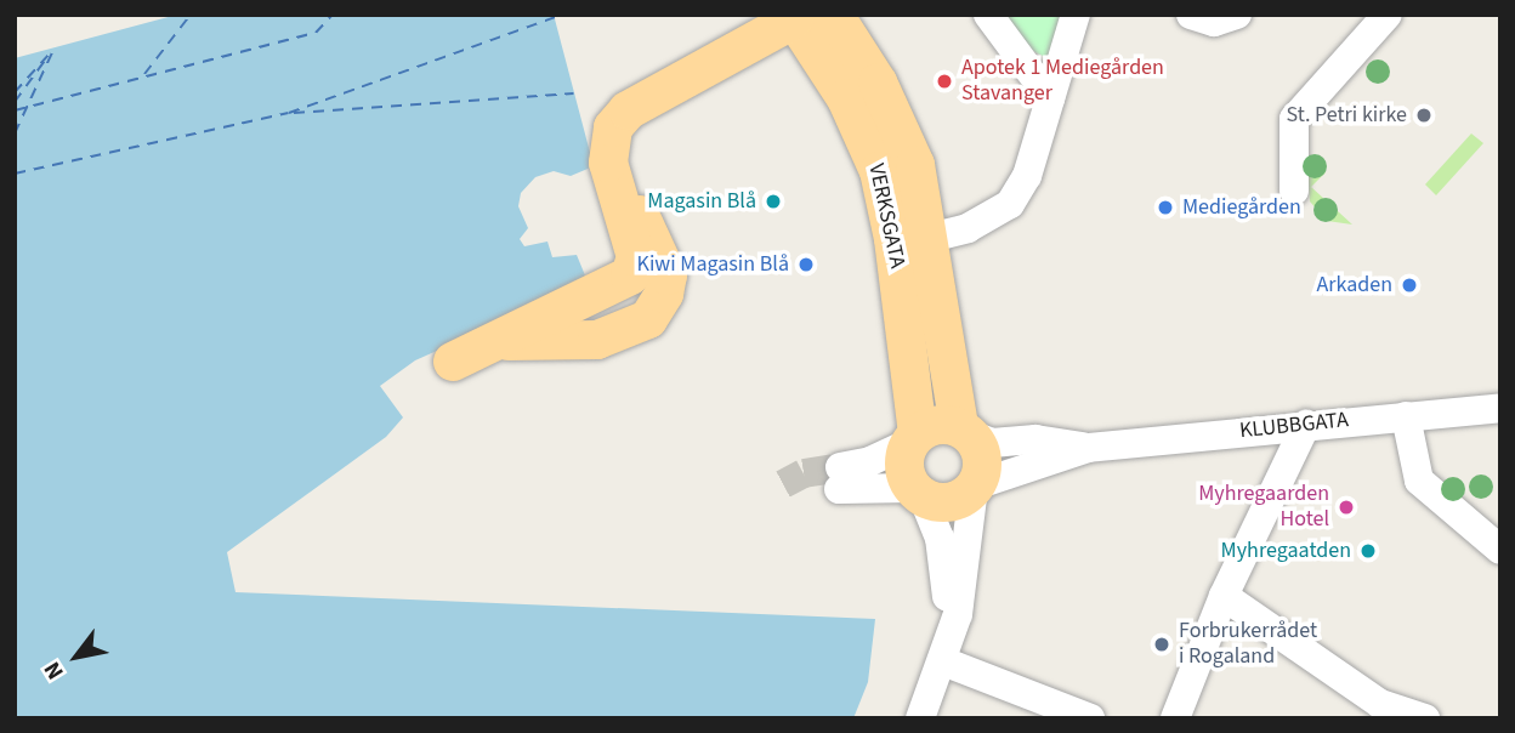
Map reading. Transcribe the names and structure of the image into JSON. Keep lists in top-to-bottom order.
{
  "streets": {
    "main road": ["VERKSGATA"],
    "street": ["KLUBBGATA"]
  },
  "crossings": [
    ["VERKSGATA", "KLUBBGATA"]
  ],
  "places": [
    "Apotek 1 Mediegården Stavanger",
    "St. Petri kirke",
    "Magasin Blå",
    "Mediegården",
    "Kiwi Magasin Blå",
    "Arkaden",
    "Myhregaarden Hotel",
    "Myhregaatden",
    "Forbrukerrådet i Rogaland"
  ],
  "north": "bottom left"
}
